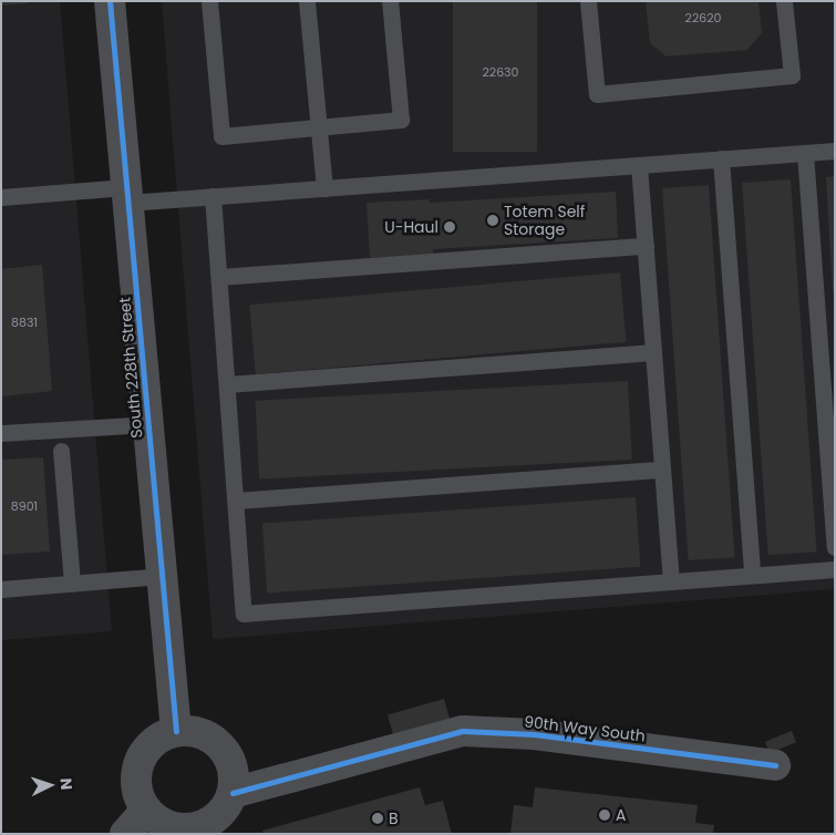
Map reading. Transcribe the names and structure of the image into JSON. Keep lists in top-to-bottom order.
{
  "streets": {
    "street": ["South 228th Street", "90th Way South"]
  },
  "crossings": [
    ["South 228th Street", "90th Way South"]
  ],
  "places": [
    "Totem Self Storage",
    "U-Haul",
    "A",
    "B"
  ],
  "house_numbers": [
    "22620",
    "22630",
    "8831",
    "8901"
  ],
  "north": "right"
}
